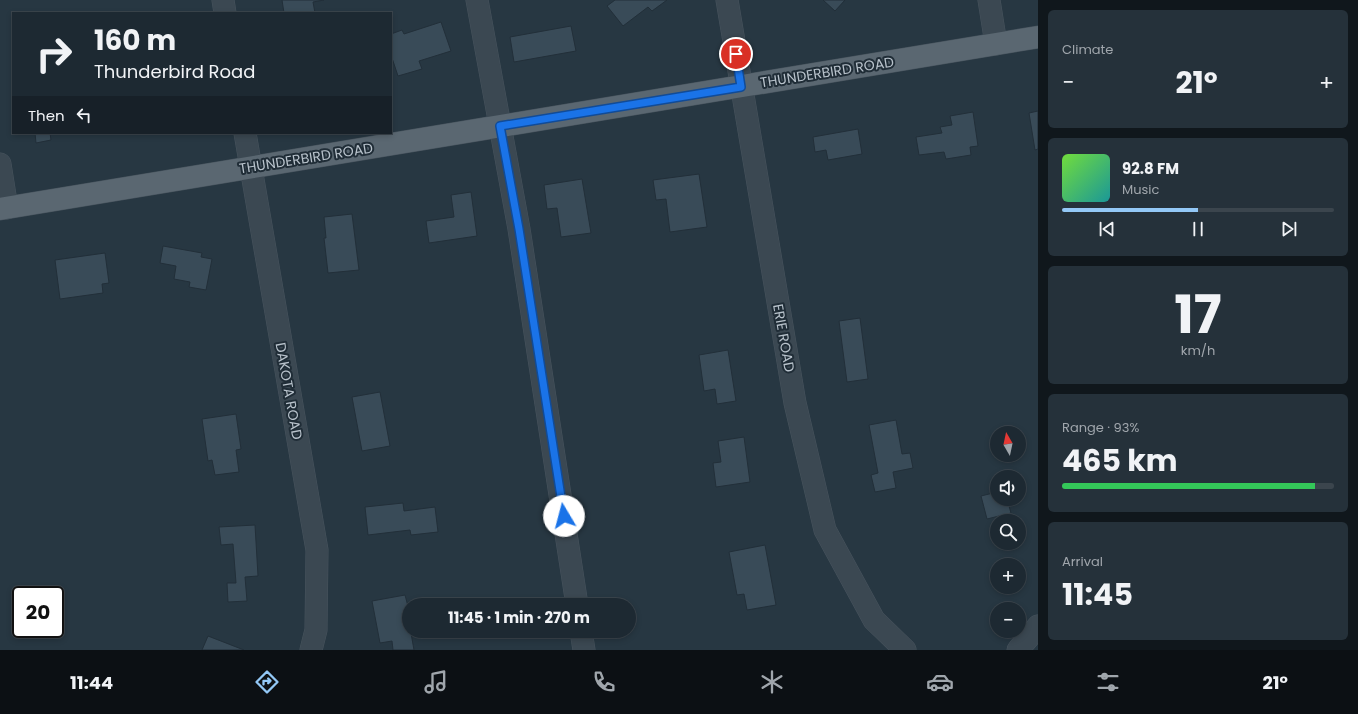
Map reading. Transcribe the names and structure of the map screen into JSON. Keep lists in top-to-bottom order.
{
  "streets": {
    "main road": ["THUNDERBIRD ROAD"],
    "street": ["ERIE ROAD", "DAKOTA ROAD"]
  },
  "crossings": [
    ["THUNDERBIRD ROAD", "ERIE ROAD"],
    ["THUNDERBIRD ROAD", "DAKOTA ROAD"]
  ],
  "north": "top",
  "page": {
    "tile": [
      "Climate",
      ["17", "km/h"],
      ["Range · 93%", "465 km"],
      ["Arrival", "11:45"]
    ],
    "turn": ["160 m", "Thunderbird Road"],
    "heat": ["−", "21°", "+"],
    "then": "Then",
    "song": ["92.8 FM", "Music"],
    "map_buttons": ["+", "−"],
    "limit": "20",
    "trip": "11:45 · 1 min · 270 m",
    "tabs": ["11:44", "21°"]
  }
}
